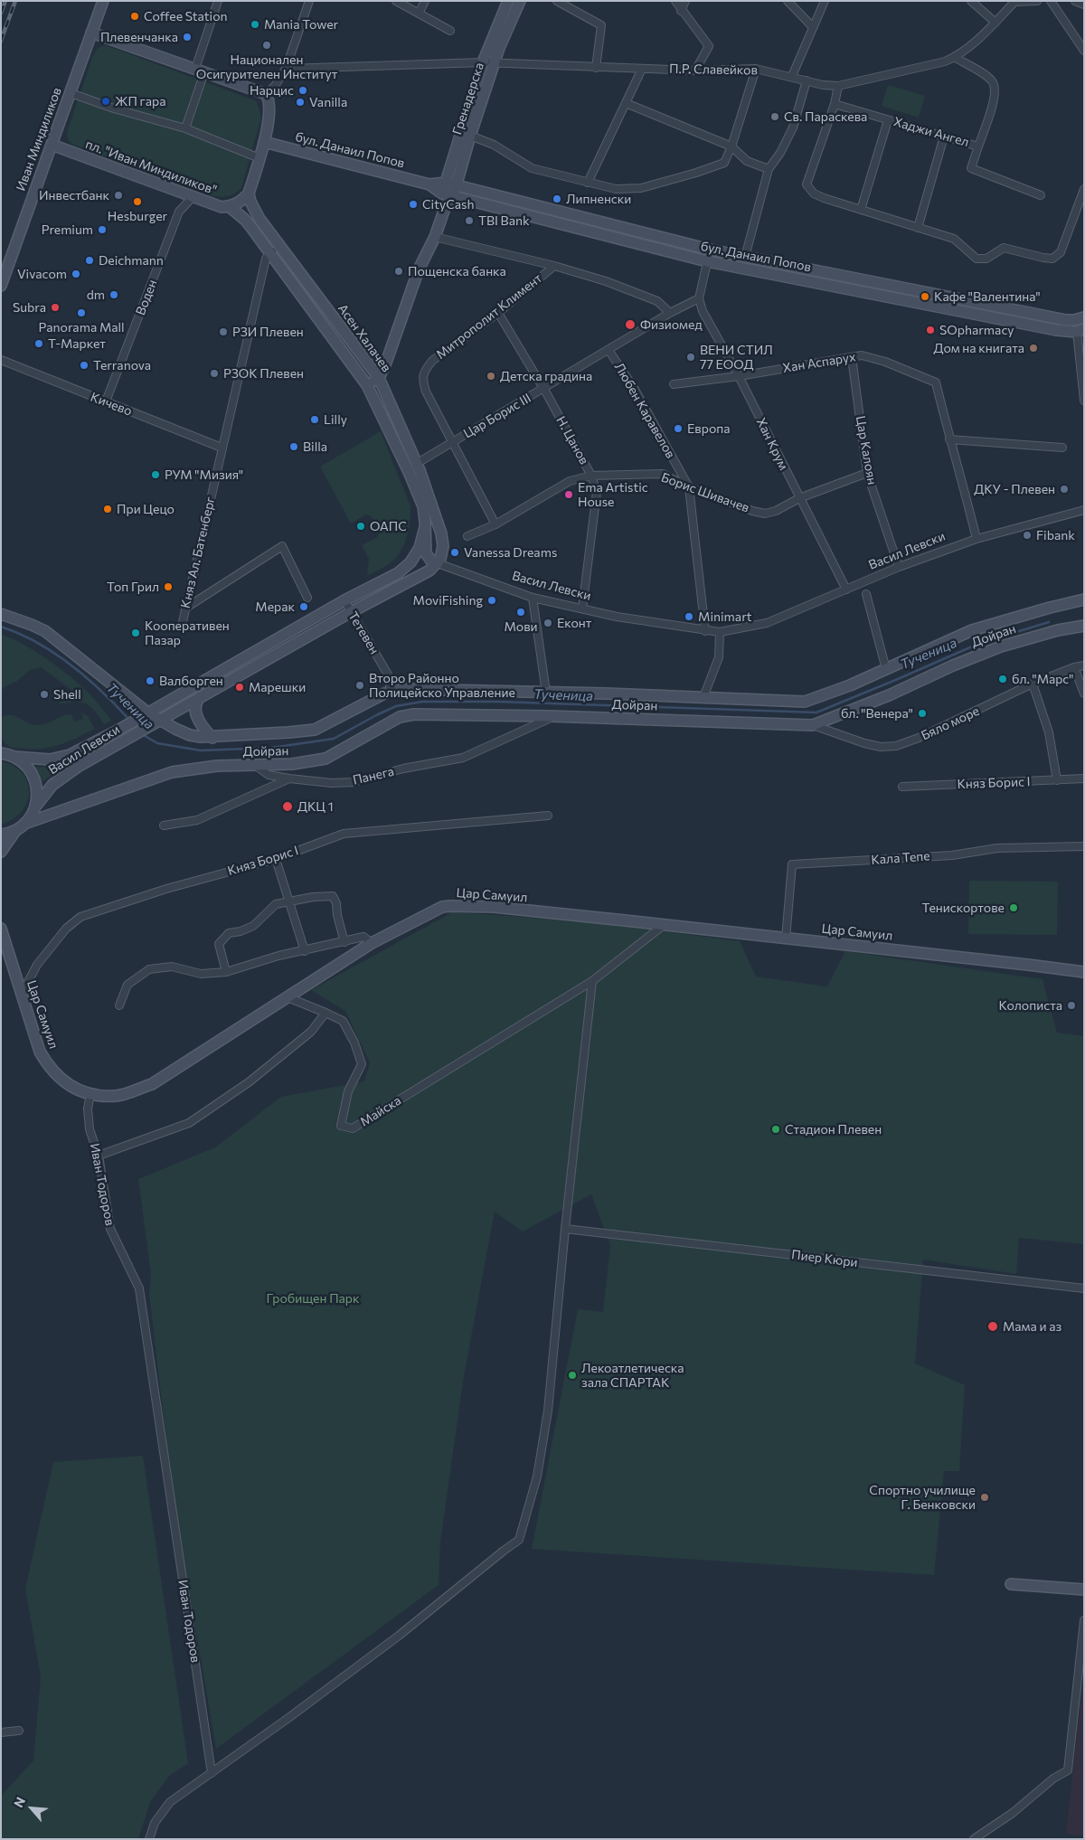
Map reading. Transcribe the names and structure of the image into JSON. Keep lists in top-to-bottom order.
{
  "streets": {
    "street": [
      "П.Р. Славейков",
      "Гренадерска",
      "Хаджи Ангел",
      "Иван Миндиликов",
      "бул. Данаил Попов",
      "пл. \"Иван Миндиликов\"",
      "Воден",
      "Митрополит Климент",
      "Асен Халачев",
      "Хан Аспарух",
      "Кичево",
      "Любен Каравелов",
      "Цар Борис III",
      "Н. Цанов",
      "Хан Крум",
      "Цар Калоян",
      "Борис Шивачев",
      "Васил Левски",
      "Княз Ал. Батенберг",
      "Тетевен",
      "Дойран",
      "Бяло море",
      "Панега",
      "Княз Борис I",
      "Кала Тепе",
      "Цар Самуил",
      "Майска",
      "Иван Тодоров",
      "Пиер Кюри"
    ]
  },
  "crossings": [
    ["П.Р. Славейков", "Гренадерска"],
    ["Гренадерска", "бул. Данаил Попов"],
    ["Гренадерска", "Асен Халачев"],
    ["Иван Миндиликов", "пл. \"Иван Миндиликов\""],
    ["пл. \"Иван Миндиликов\"", "Воден"],
    ["пл. \"Иван Миндиликов\"", "Асен Халачев"],
    ["Воден", "Кичево"],
    ["Митрополит Климент", "Цар Борис III"],
    ["Митрополит Климент", "Н. Цанов"],
    ["Асен Халачев", "Цар Борис III"],
    ["Асен Халачев", "Васил Левски"],
    ["Асен Халачев", "Княз Ал. Батенберг"],
    ["Хан Аспарух", "Хан Крум"],
    ["Хан Аспарух", "Цар Калоян"],
    ["Хан Аспарух", "Васил Левски"],
    ["Кичево", "Княз Ал. Батенберг"],
    ["Любен Каравелов", "Цар Борис III"],
    ["Любен Каравелов", "Борис Шивачев"],
    ["Любен Каравелов", "Васил Левски"],
    ["Цар Борис III", "Н. Цанов"],
    ["Цар Борис III", "Хан Крум"],
    ["Н. Цанов", "Борис Шивачев"],
    ["Н. Цанов", "Васил Левски"],
    ["Хан Крум", "Борис Шивачев"],
    ["Хан Крум", "Васил Левски"],
    ["Цар Калоян", "Борис Шивачев"],
    ["Цар Калоян", "Васил Левски"],
    ["Васил Левски", "Тетевен"],
    ["Васил Левски", "Дойран"],
    ["Тетевен", "Дойран"],
    ["Дойран", "Бяло море"],
    ["Дойран", "Панега"],
    ["Княз Борис I", "Цар Самуил"],
    ["Кала Тепе", "Цар Самуил"],
    ["Цар Самуил", "Майска"],
    ["Цар Самуил", "Иван Тодоров"]
  ],
  "water": ["Тученица"],
  "parks": ["Гробищен Парк"],
  "places": [
    "Coffee Station",
    "Mania Tower",
    "Плевенчанка",
    "Национален Осигурителен Институт",
    "Нарцис",
    "ЖП гара",
    "Vanilla",
    "Св. Параскева",
    "Инвестбанк",
    "Липненски",
    "Hesburger",
    "CityCash",
    "TBI Bank",
    "Premium",
    "Deichmann",
    "Пощенска банка",
    "Vivacom",
    "dm",
    "Кафе \"Валентина\"",
    "Subra",
    "Panorama Mall",
    "Физиомед",
    "SOpharmacy",
    "РЗИ Плевен",
    "Т-Маркет",
    "Дом на книгата",
    "ВЕНИ СТИЛ 77 ЕООД",
    "Terranova",
    "РЗОК Плевен",
    "Детска градина",
    "Lilly",
    "Европа",
    "Billa",
    "РУМ \"Мизия\"",
    "ДКУ - Плевен",
    "Ema Artistic House",
    "При Цецо",
    "ОАПС",
    "Fibank",
    "Vanessa Dreams",
    "Топ Грил",
    "MoviFishing",
    "Мерак",
    "Мови",
    "Minimart",
    "Еконт",
    "Кооперативен Пазар",
    "бл. \"Марс\"",
    "Валборген",
    "Второ Районно Полицейско Управление",
    "Марешки",
    "Shell",
    "бл. \"Венера\"",
    "ДКЦ 1",
    "Тенискортове",
    "Колописта",
    "Стадион Плевен",
    "Мама и аз",
    "Лекоатлетическа зала СПАРТАК",
    "Спортно училище Г. Бенковски"
  ],
  "north": "top left"
}
